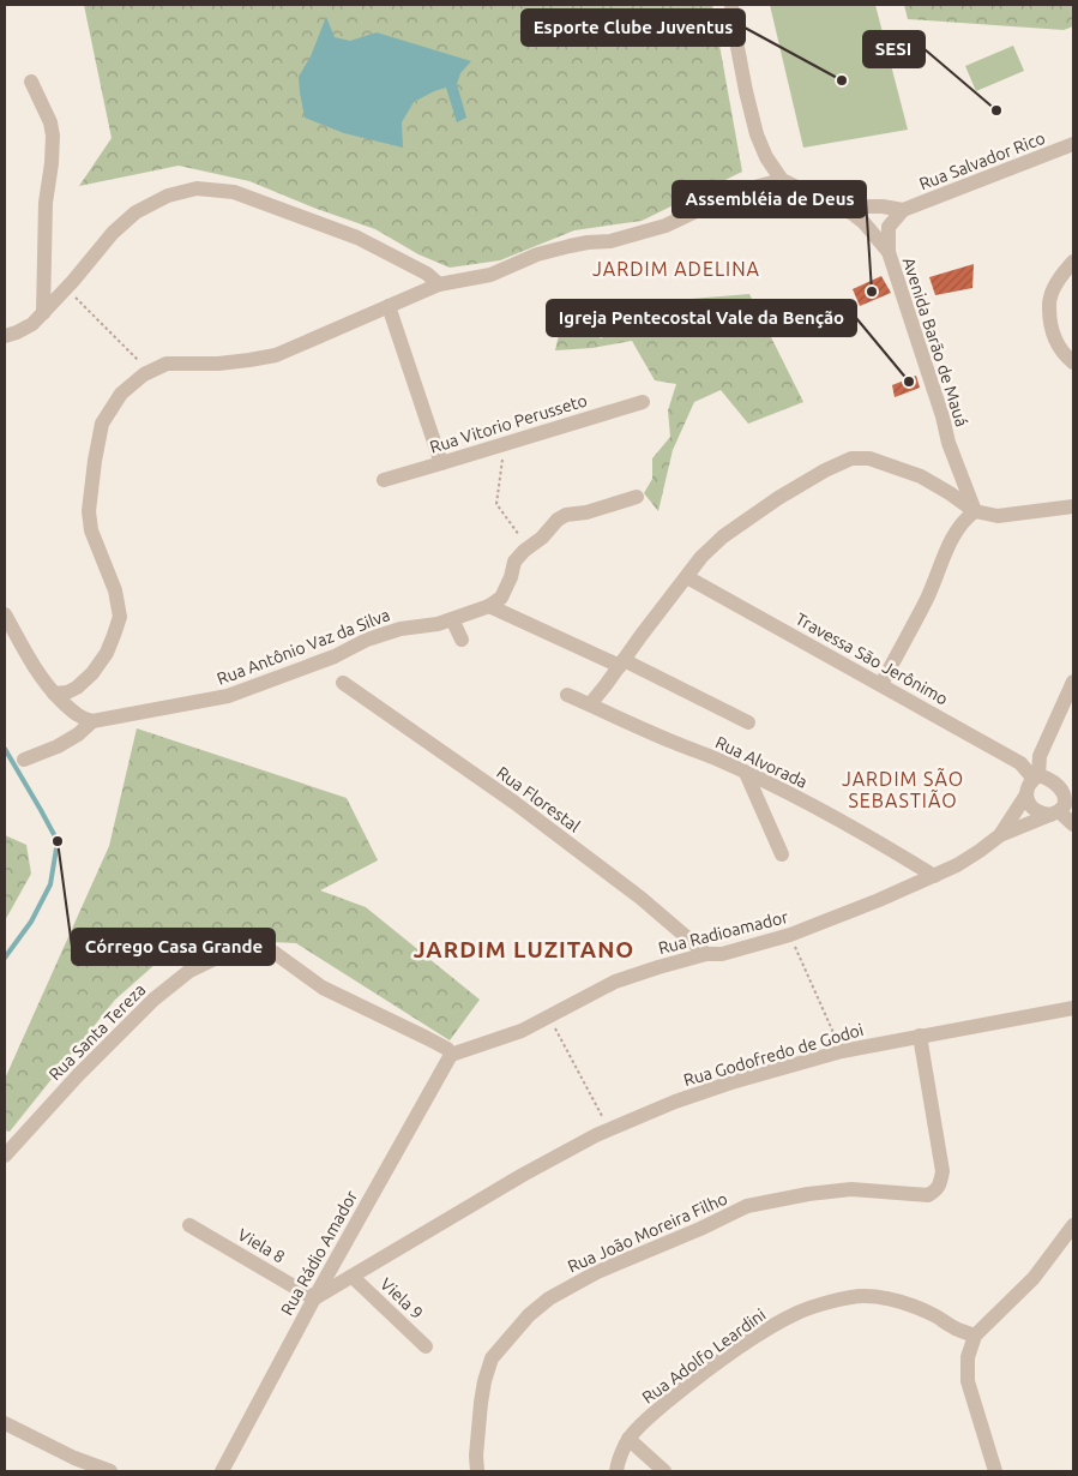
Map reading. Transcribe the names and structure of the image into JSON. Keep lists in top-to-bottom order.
{
  "streets": {
    "street": [
      "Rua Salvador Rico",
      "Avenida Barão de Mauá",
      "Rua Vitorio Perusseto",
      "Rua Antônio Vaz da Silva",
      "Travessa São Jerônimo",
      "Rua Alvorada",
      "Rua Florestal",
      "Rua Radioamador",
      "Rua Santa Tereza",
      "Rua Godofredo de Godoi",
      "Rua João Moreira Filho",
      "Viela 8",
      "Rua Rádio Amador",
      "Viela 9",
      "Rua Adolfo Leardini"
    ]
  },
  "crossings": [
    ["Rua Salvador Rico", "Avenida Barão de Mauá"],
    ["Travessa São Jerônimo", "Rua Radioamador"],
    ["Rua Alvorada", "Rua Radioamador"],
    ["Rua Florestal", "Rua Radioamador"],
    ["Rua Radioamador", "Rua Santa Tereza"],
    ["Rua Radioamador", "Rua Rádio Amador"],
    ["Rua Santa Tereza", "Rua Rádio Amador"],
    ["Rua Godofredo de Godoi", "Rua João Moreira Filho"],
    ["Rua Godofredo de Godoi", "Viela 8"],
    ["Rua Godofredo de Godoi", "Rua Rádio Amador"],
    ["Rua Godofredo de Godoi", "Viela 9"],
    ["Viela 8", "Rua Rádio Amador"],
    ["Rua Rádio Amador", "Viela 9"]
  ],
  "districts": ["JARDIM ADELINA", "JARDIM SÃO SEBASTIÃO", "JARDIM LUZITANO"],
  "places": [
    "Esporte Clube Juventus",
    "SESI",
    "Assembléia de Deus",
    "Igreja Pentecostal Vale da Benção",
    "Córrego Casa Grande"
  ]
}
